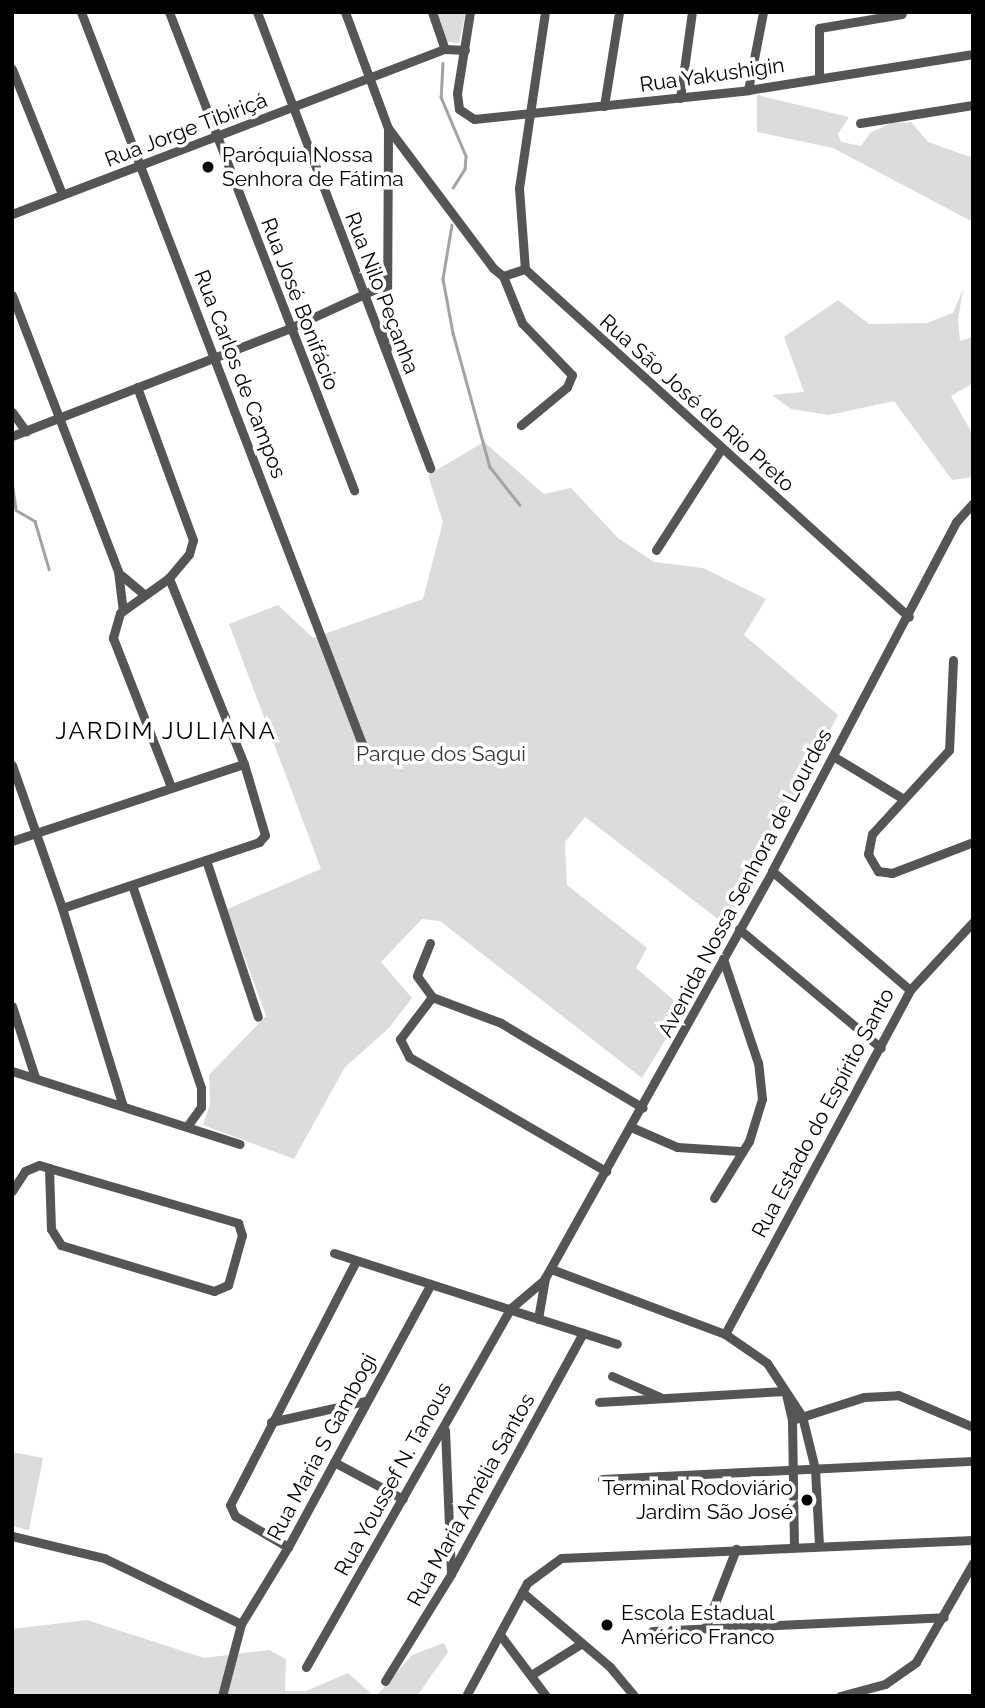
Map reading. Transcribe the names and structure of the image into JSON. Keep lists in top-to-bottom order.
{
  "streets": {
    "street": [
      "Rua Yakushigin",
      "Rua Jorge Tibiriçá",
      "Rua Nilo Peçanha",
      "Rua José Bonifácio",
      "Rua Carlos de Campos",
      "Rua São José do Rio Preto",
      "Avenida Nossa Senhora de Lourdes",
      "Rua Estado do Espírito Santo",
      "Rua Maria S Gambogi",
      "Rua Youssef N. Tanous",
      "Rua Maria Amélia Santos"
    ]
  },
  "crossings": [
    ["Rua Jorge Tibiriçá", "Rua Nilo Peçanha"],
    ["Rua Jorge Tibiriçá", "Rua José Bonifácio"],
    ["Rua Jorge Tibiriçá", "Rua Carlos de Campos"],
    ["Rua São José do Rio Preto", "Avenida Nossa Senhora de Lourdes"],
    ["Avenida Nossa Senhora de Lourdes", "Rua Youssef N. Tanous"]
  ],
  "districts": ["JARDIM JULIANA"],
  "parks": ["Parque dos Sagui"],
  "places": ["Paróquia Nossa Senhora de Fátima", "Terminal Rodoviário Jardim São José", "Escola Estadual Américo Franco"]
}
